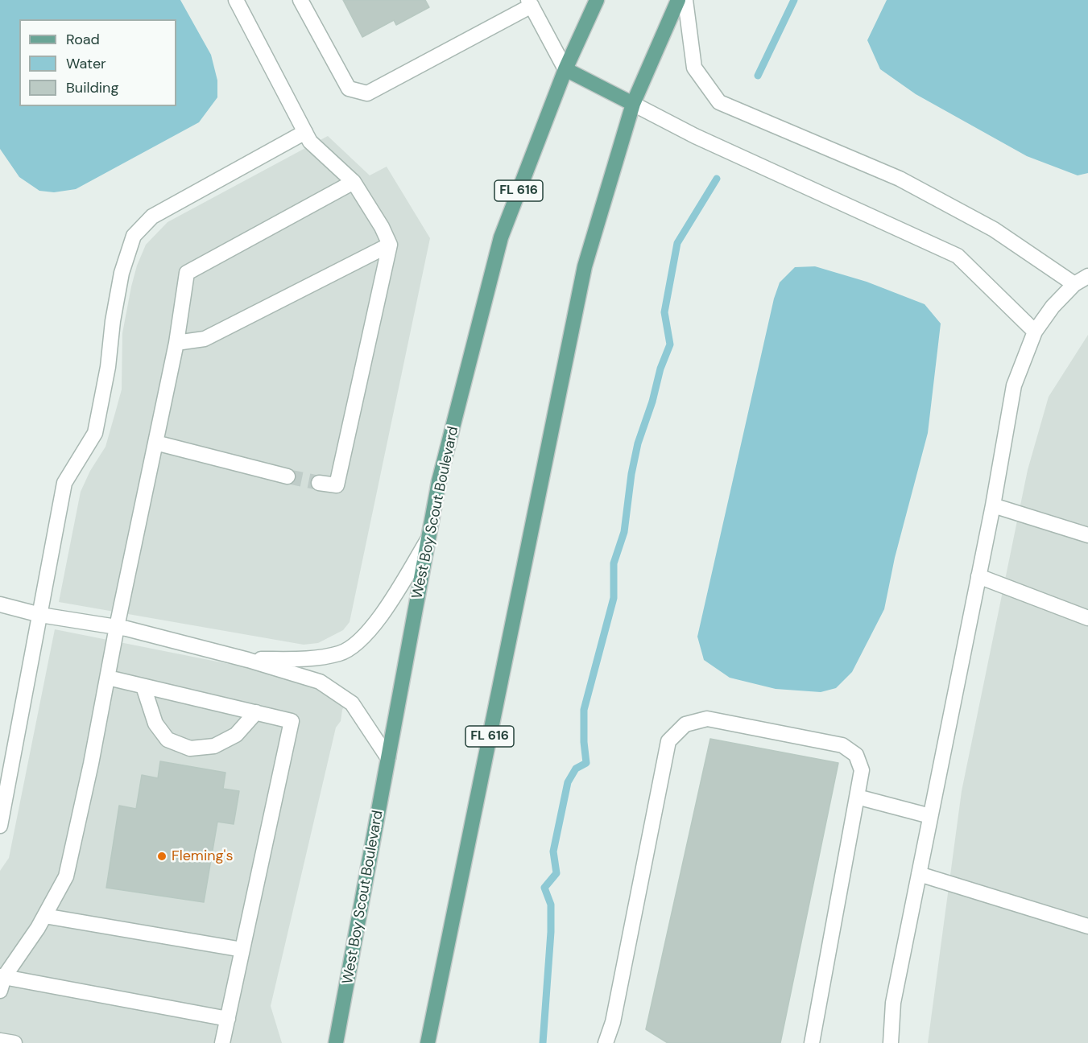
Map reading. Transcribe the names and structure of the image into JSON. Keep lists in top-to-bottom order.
{
  "streets": {
    "main road": ["FL 616", "West Boy Scout Boulevard"]
  },
  "places": ["Fleming's"],
  "legend": ["Road", "Water", "Building"]
}
